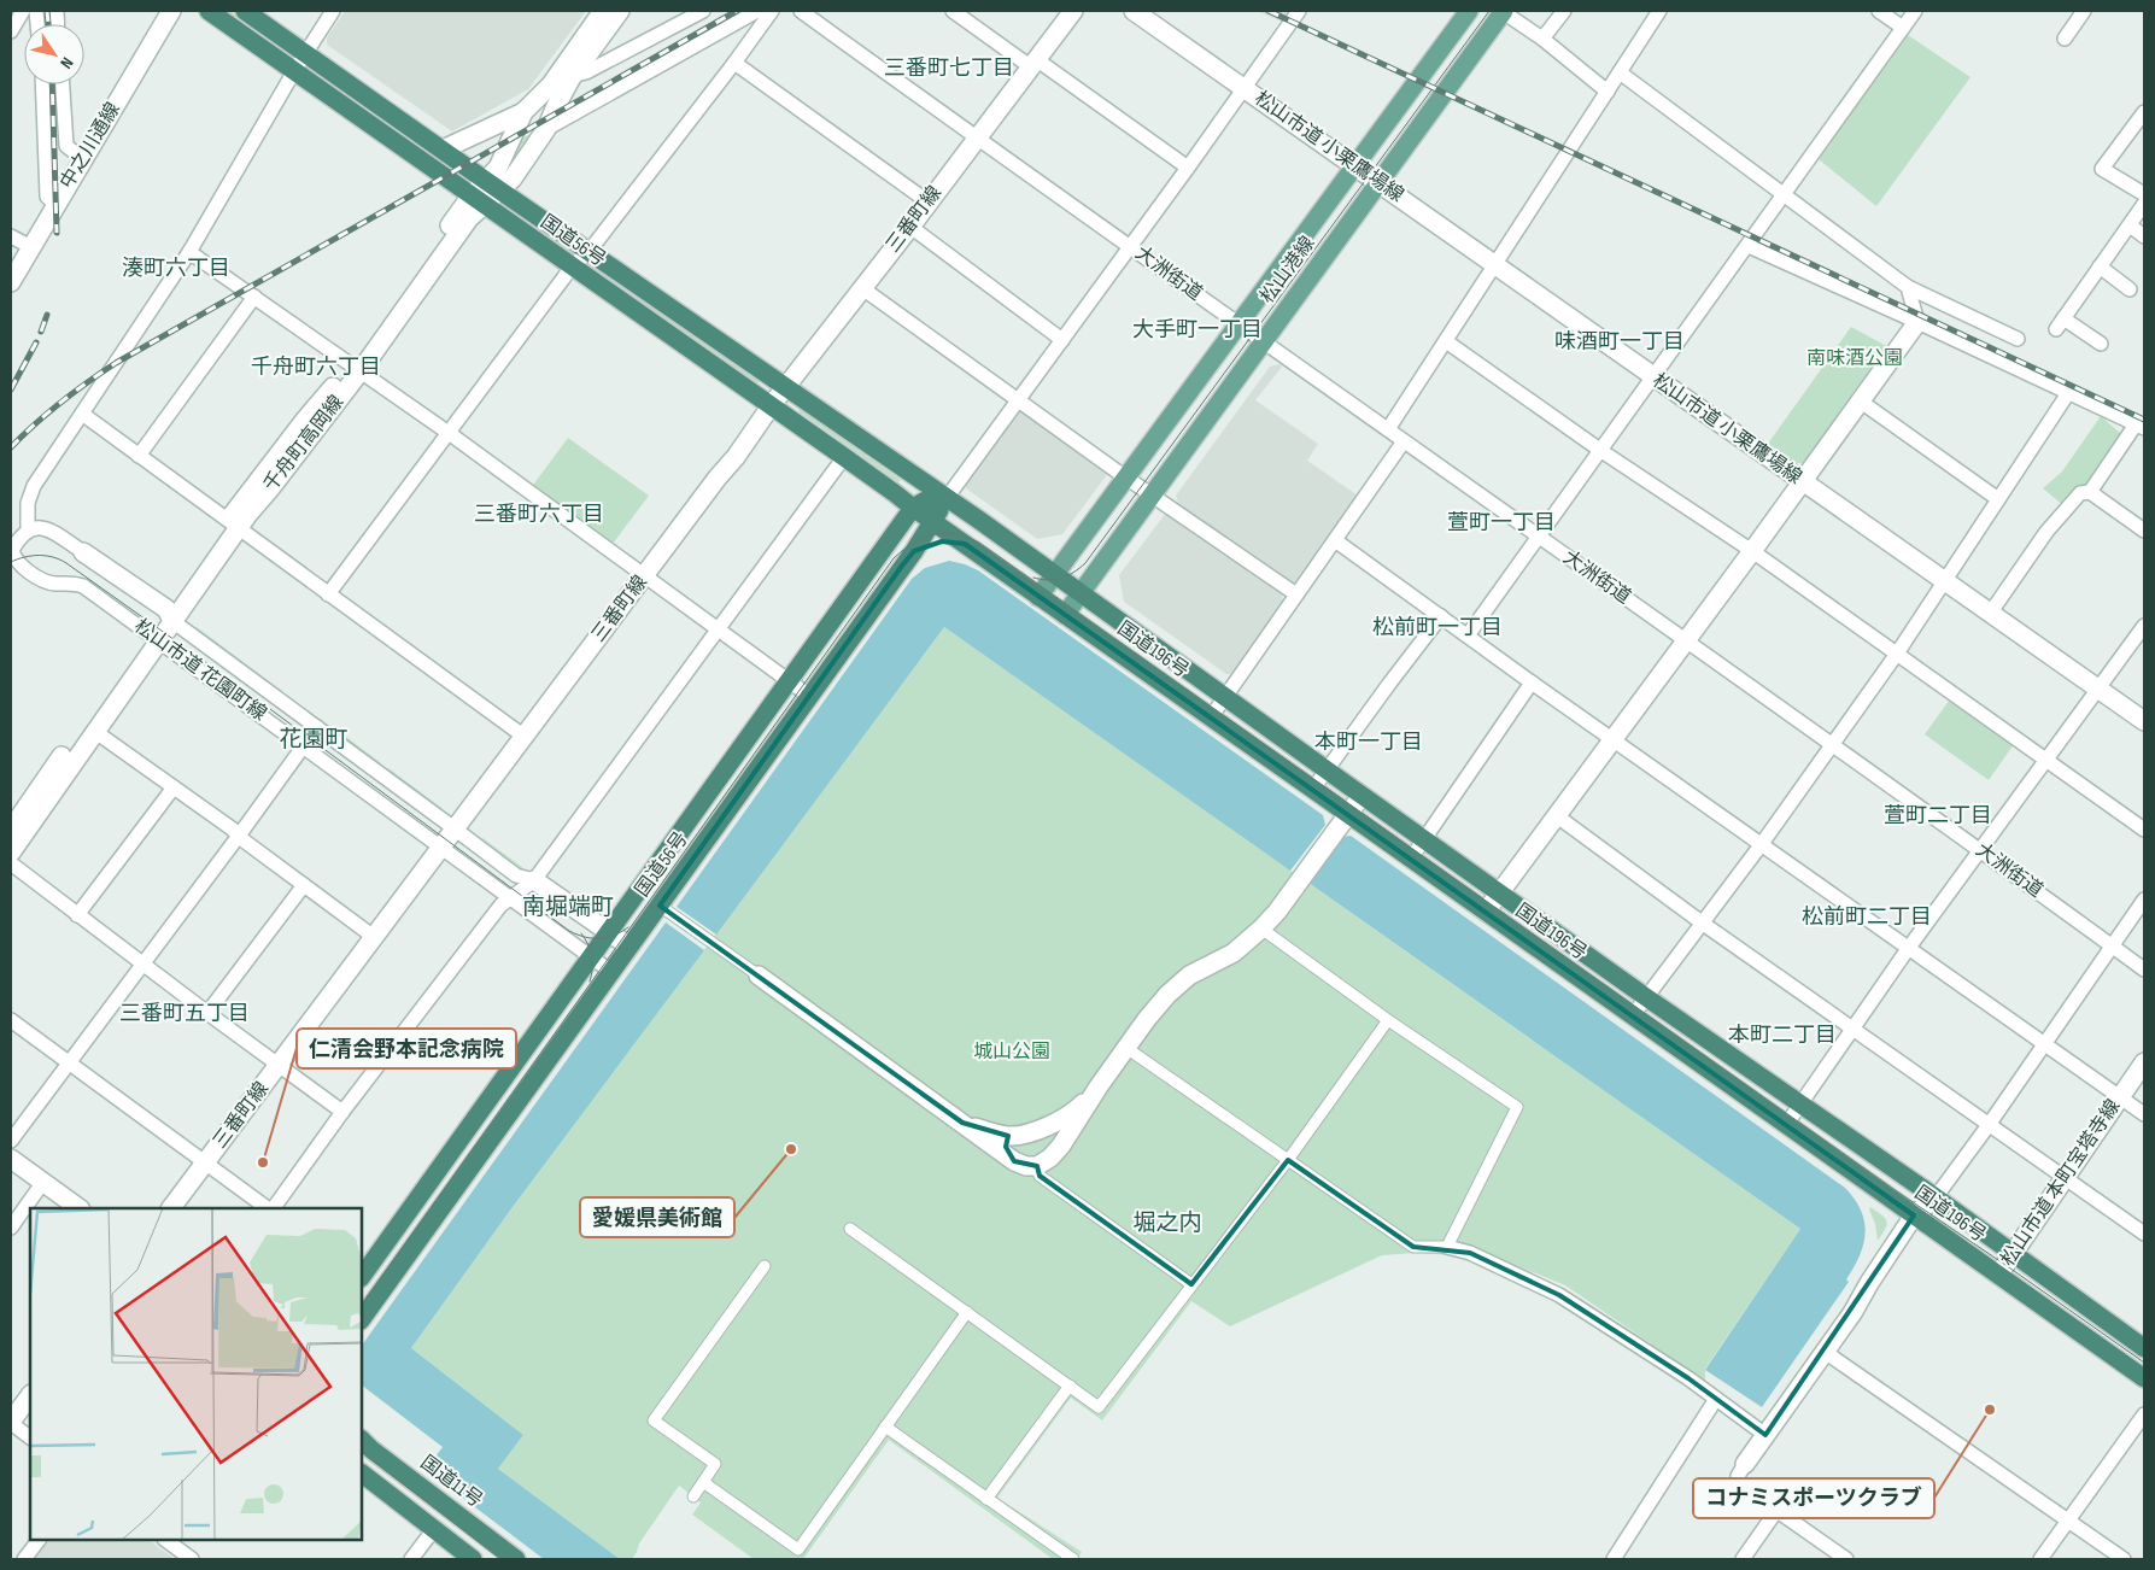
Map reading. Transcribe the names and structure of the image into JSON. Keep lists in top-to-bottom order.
{
  "streets": {
    "highway": ["国道56号", "国道196号", "国道11号"],
    "main road": ["松山港線"],
    "street": [
      "中之川通線",
      "松山市道 小栗鷹場線",
      "三番町線",
      "大洲街道",
      "千舟町高岡線",
      "松山市道 花園町線",
      "松山市道 本町宝塔寺線"
    ]
  },
  "crossings": [
    ["松山市道 小栗鷹場線", "松山港線"],
    ["三番町線", "国道56号"],
    ["三番町線", "大洲街道"],
    ["三番町線", "松山市道 花園町線"],
    ["国道56号", "千舟町高岡線"],
    ["国道56号", "国道196号"],
    ["国道56号", "松山市道 花園町線"],
    ["松山港線", "大洲街道"],
    ["松山港線", "国道196号"],
    ["千舟町高岡線", "松山市道 花園町線"],
    ["国道196号", "松山市道 本町宝塔寺線"]
  ],
  "districts": [
    "三番町七丁目",
    "湊町六丁目",
    "大手町一丁目",
    "味酒町一丁目",
    "千舟町六丁目",
    "三番町六丁目",
    "萱町一丁目",
    "松前町一丁目",
    "花園町",
    "本町一丁目",
    "萱町二丁目",
    "南堀端町",
    "松前町二丁目",
    "三番町五丁目",
    "本町二丁目",
    "堀之内"
  ],
  "parks": ["南味酒公園", "城山公園"],
  "places": ["愛媛県美術館", "仁清会野本記念病院", "コナミスポーツクラブ"],
  "north": "bottom right"
}
